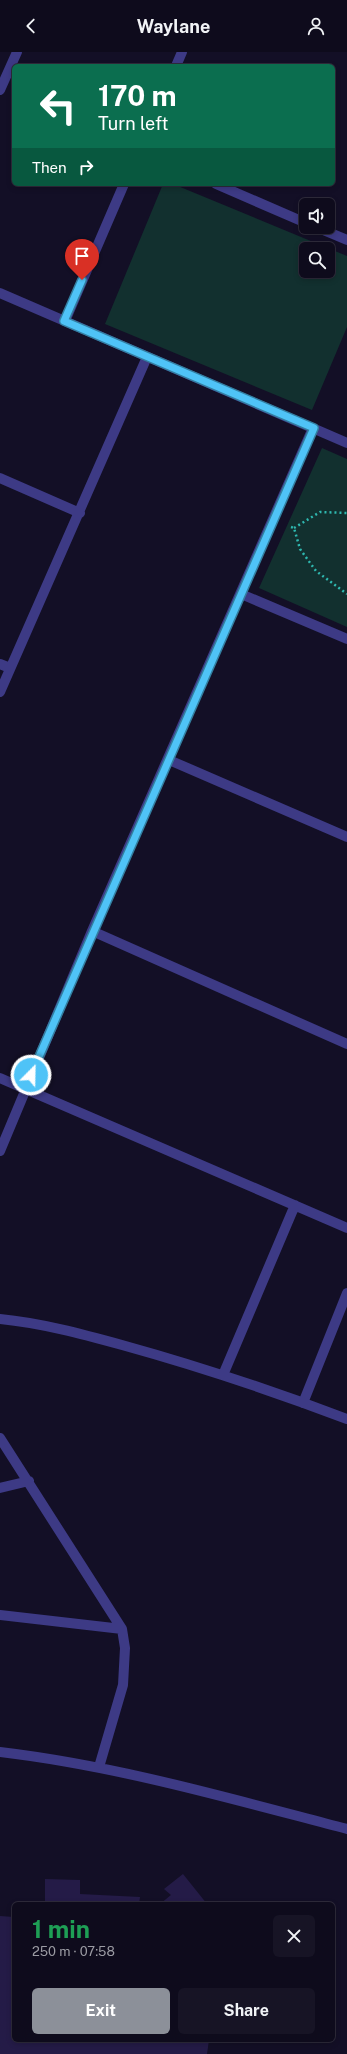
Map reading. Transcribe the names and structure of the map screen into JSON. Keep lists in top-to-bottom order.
{
  "page": {
    "header": "Waylane",
    "turn": ["170 m", "Turn left"],
    "then": "Then",
    "heading": ["1 min", "250 m · 07:58"],
    "buttons": ["Exit", "Share"]
  }
}
